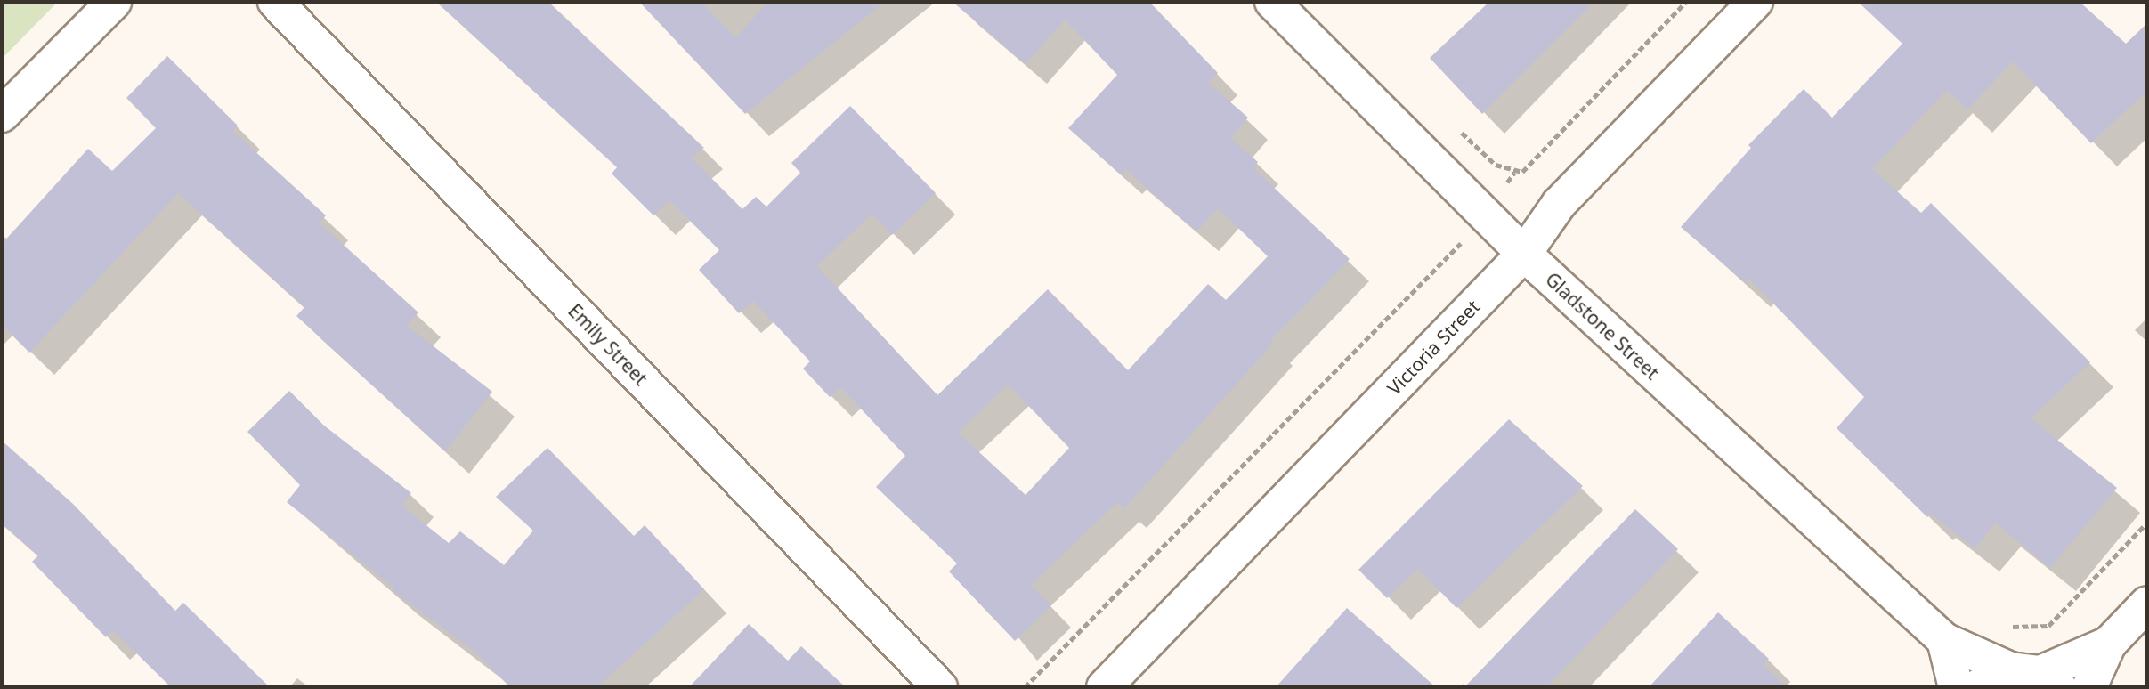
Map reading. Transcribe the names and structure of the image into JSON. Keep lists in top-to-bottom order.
{
  "streets": {
    "street": ["Gladstone Street", "Emily Street", "Victoria Street"]
  },
  "crossings": [
    ["Gladstone Street", "Victoria Street"]
  ]
}
